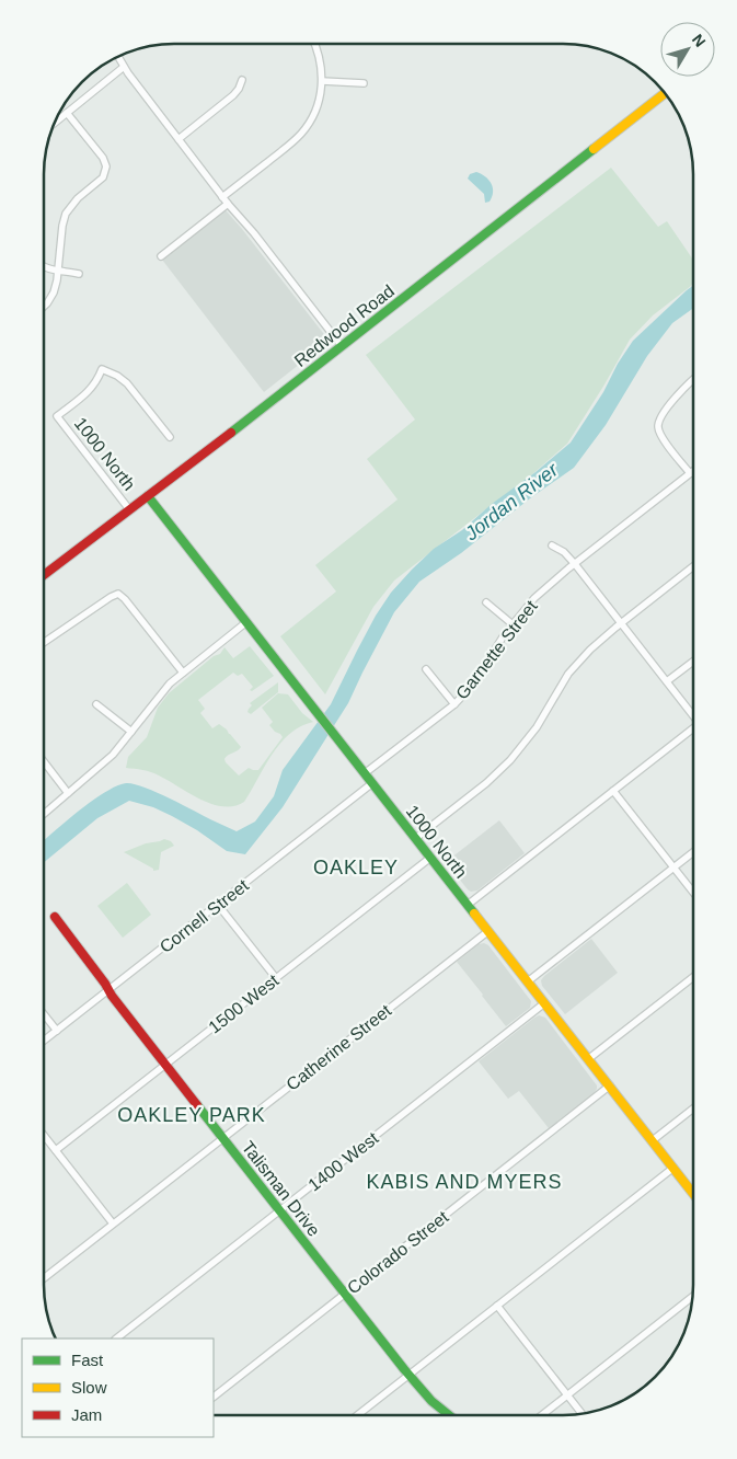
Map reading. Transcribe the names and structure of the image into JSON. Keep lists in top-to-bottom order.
{
  "streets": {
    "street": [
      "Redwood Road",
      "1000 North",
      "Garnette Street",
      "Cornell Street",
      "1500 West",
      "Catherine Street",
      "1400 West",
      "Talisman Drive",
      "Colorado Street"
    ]
  },
  "crossings": [
    ["Redwood Road", "1000 North"],
    ["1000 North", "Garnette Street"],
    ["1000 North", "Cornell Street"],
    ["1000 North", "1500 West"],
    ["1000 North", "Catherine Street"],
    ["1000 North", "1400 West"],
    ["1000 North", "Colorado Street"],
    ["Cornell Street", "Talisman Drive"],
    ["1500 West", "Talisman Drive"],
    ["Catherine Street", "Talisman Drive"],
    ["1400 West", "Talisman Drive"],
    ["Talisman Drive", "Colorado Street"]
  ],
  "districts": ["OAKLEY", "OAKLEY PARK", "KABIS AND MYERS"],
  "water": ["Jordan River"],
  "legend": ["Fast", "Slow", "Jam"],
  "north": "top right"
}
